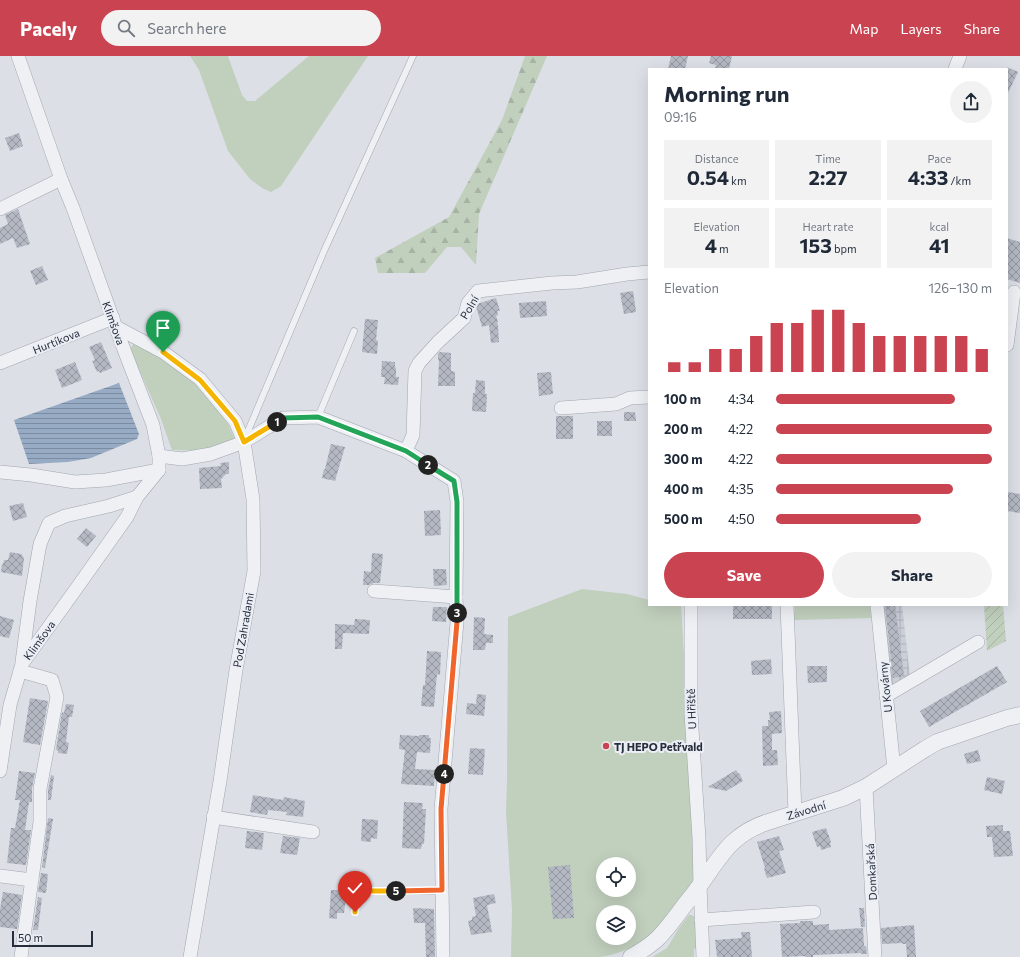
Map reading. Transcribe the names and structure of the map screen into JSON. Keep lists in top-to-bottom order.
{
  "streets": {
    "street": [
      "Polní",
      "Klimšova",
      "Hurtíkova",
      "Pod Zahradami",
      "U Kovárny",
      "U Hřiště",
      "Závodní",
      "Domkařská"
    ]
  },
  "crossings": [
    ["Klimšova", "Hurtíkova"],
    ["Klimšova", "Pod Zahradami"],
    ["Hurtíkova", "Pod Zahradami"],
    ["U Kovárny", "Závodní"],
    ["U Hřiště", "Závodní"],
    ["Závodní", "Domkařská"]
  ],
  "places": ["TJ HEPO Petřvald"],
  "scale_bar": "50 m",
  "page": {
    "header": "Pacely",
    "search": "Search here",
    "nav": ["Map", "Layers", "Share"],
    "heading": ["Morning run", "09:16"],
    "stats": [
      ["Distance", "0.54 km"],
      ["Time", "2:27"],
      ["Pace", "4:33 /km"],
      ["Elevation", "4 m"],
      ["Heart rate", "153 bpm"],
      ["kcal", "41"]
    ],
    "chart": ["Elevation", "126–130 m"],
    "list": [
      {
        "name": "100 m",
        "note": "4:34"
      },
      {
        "name": "200 m",
        "note": "4:22"
      },
      {
        "name": "300 m",
        "note": "4:22"
      },
      {
        "name": "400 m",
        "note": "4:35"
      },
      {
        "name": "500 m",
        "note": "4:50"
      }
    ],
    "pins": [
      "1",
      "2",
      "3",
      "4",
      "5"
    ],
    "buttons": ["Save", "Share"],
    "scale": "50 m"
  }
}
